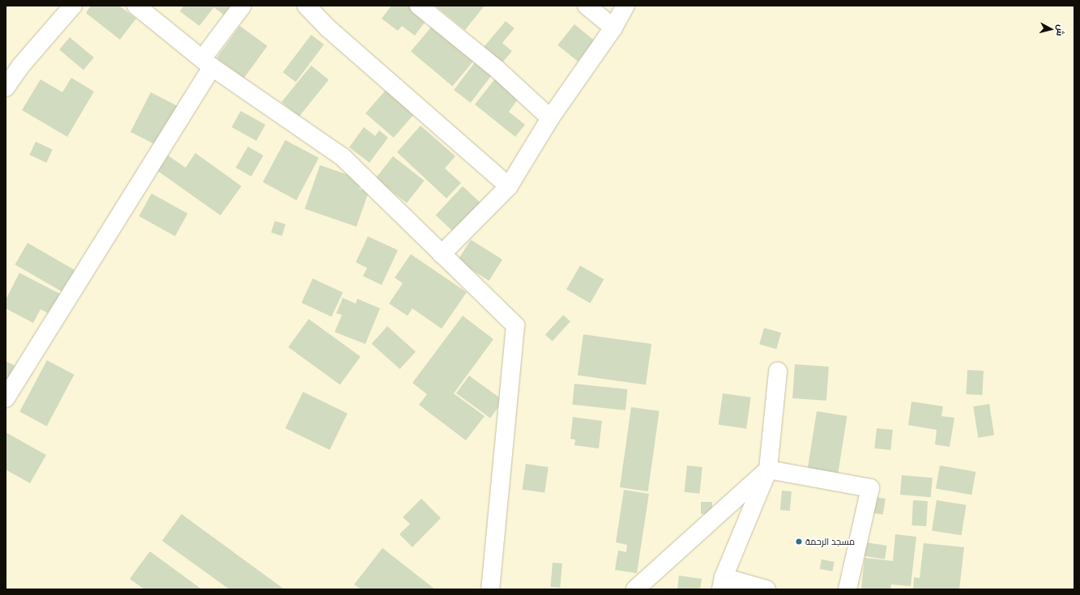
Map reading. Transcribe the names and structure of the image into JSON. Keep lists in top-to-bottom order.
{
  "places": ["مسجد الرحمة"],
  "north": "right"
}
